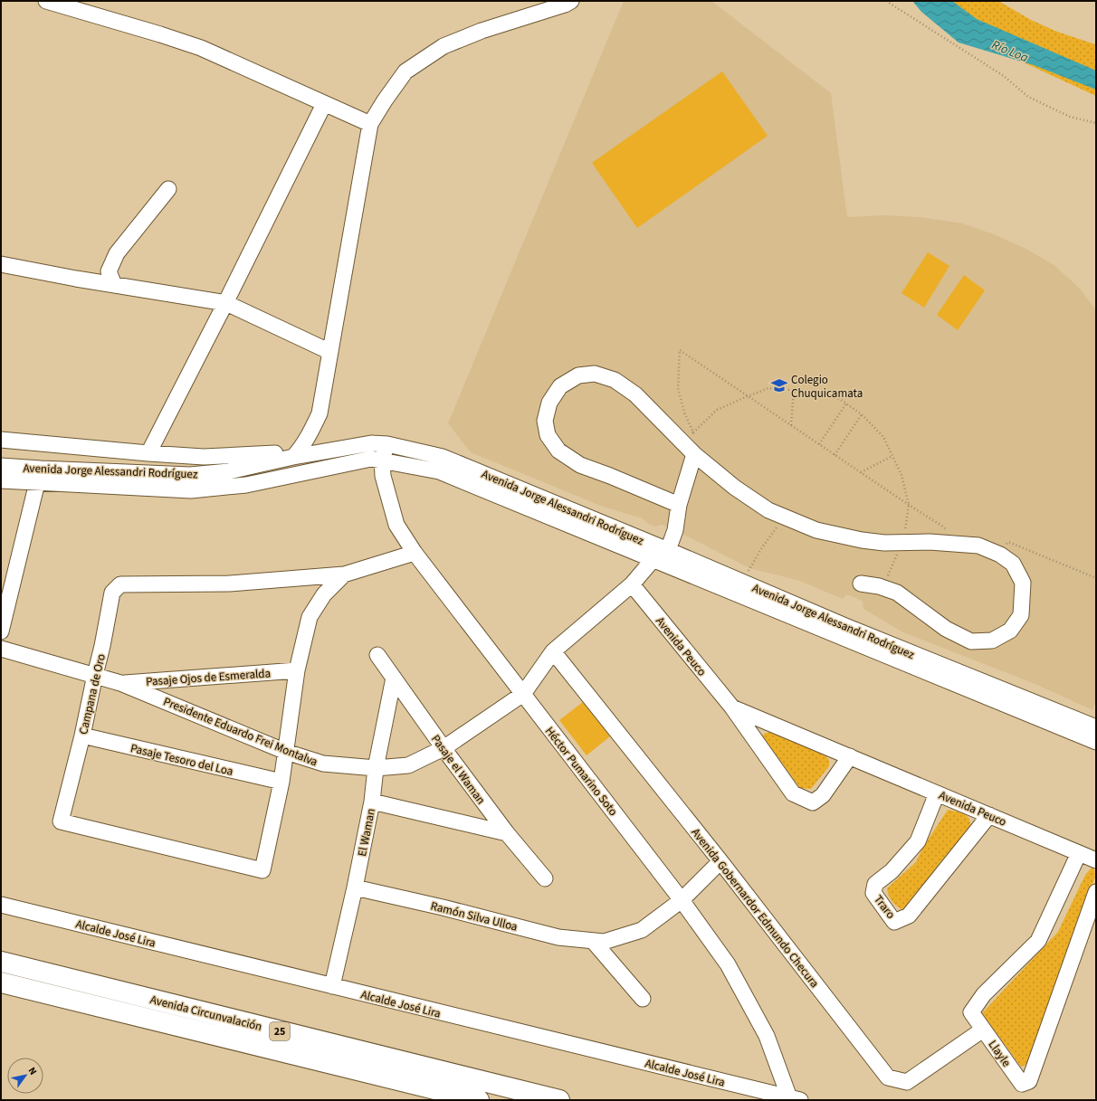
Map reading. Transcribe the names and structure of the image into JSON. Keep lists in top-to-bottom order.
{
  "streets": {
    "highway": ["Avenida Circunvalación", "25"],
    "street": [
      "Avenida Jorge Alessandri Rodríguez",
      "Avenida Peuco",
      "Pasaje Ojos de Esmeralda",
      "Campana de Oro",
      "Presidente Eduardo Frei Montalva",
      "Pasaje Tesoro del Loa",
      "Pasaje el Waman",
      "Héctor Pumarino Soto",
      "El Waman",
      "Traro",
      "Avenida Gobernardor Edmundo Checura",
      "Ramón Silva Ulloa",
      "Alcalde José Lira",
      "Llayle"
    ]
  },
  "crossings": [
    ["Avenida Jorge Alessandri Rodríguez", "Presidente Eduardo Frei Montalva"],
    ["Avenida Jorge Alessandri Rodríguez", "Héctor Pumarino Soto"],
    ["Avenida Peuco", "Presidente Eduardo Frei Montalva"],
    ["Avenida Peuco", "Traro"],
    ["Avenida Peuco", "Llayle"],
    ["Pasaje Ojos de Esmeralda", "Presidente Eduardo Frei Montalva"],
    ["Campana de Oro", "Presidente Eduardo Frei Montalva"],
    ["Campana de Oro", "Pasaje Tesoro del Loa"],
    ["Campana de Oro", "Héctor Pumarino Soto"],
    ["Presidente Eduardo Frei Montalva", "Pasaje el Waman"],
    ["Presidente Eduardo Frei Montalva", "Héctor Pumarino Soto"],
    ["Presidente Eduardo Frei Montalva", "El Waman"],
    ["Presidente Eduardo Frei Montalva", "Avenida Gobernardor Edmundo Checura"],
    ["Pasaje el Waman", "El Waman"],
    ["Héctor Pumarino Soto", "Ramón Silva Ulloa"],
    ["Héctor Pumarino Soto", "Alcalde José Lira"],
    ["El Waman", "Ramón Silva Ulloa"],
    ["El Waman", "Alcalde José Lira"],
    ["Avenida Gobernardor Edmundo Checura", "Ramón Silva Ulloa"],
    ["Avenida Gobernardor Edmundo Checura", "Llayle"]
  ],
  "water": ["Río Loa"],
  "places": {
    "school or university": ["Colegio Chuquicamata"]
  },
  "north": "top right"
}
